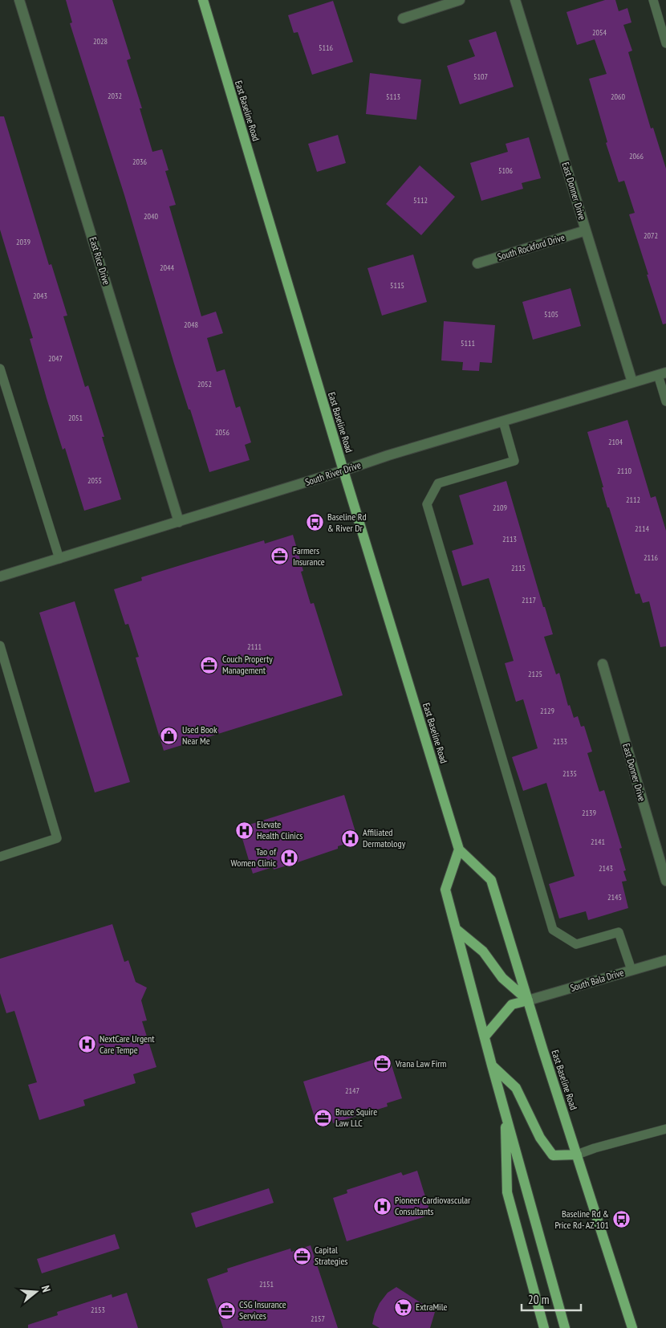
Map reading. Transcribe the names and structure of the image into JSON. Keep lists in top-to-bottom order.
{
  "streets": {
    "main road": ["East Baseline Road"],
    "street": [
      "East Donner Drive",
      "South Rockford Drive",
      "East Rice Drive",
      "South River Drive",
      "South Bala Drive"
    ]
  },
  "crossings": [
    ["East Baseline Road", "South River Drive"],
    ["East Baseline Road", "South Bala Drive"],
    ["East Donner Drive", "South Rockford Drive"],
    ["East Donner Drive", "South River Drive"],
    ["East Rice Drive", "South River Drive"]
  ],
  "places": {
    "bus stop": ["Baseline Rd & River Dr", "Baseline Rd & Price Rd- AZ 101"],
    "office": [
      "Farmers Insurance",
      "Couch Property Management",
      "Vrana Law Firm",
      "Bruce Squire Law LLC",
      "Capital Strategies",
      "CSG Insurance Services"
    ],
    "shop": ["Used Book Near Me"],
    "hospital": [
      "Elevate Health Clinics",
      "Affiliated Dermatology",
      "Tao of Women Clinic",
      "NextCare Urgent Care Tempe",
      "Pioneer Cardiovascular Consultants"
    ],
    "supermarket": ["ExtraMile"]
  },
  "house_numbers": [
    "2054",
    "2028",
    "5116",
    "5107",
    "2032",
    "5113",
    "2060",
    "2066",
    "2036",
    "5106",
    "5112",
    "2040",
    "2072",
    "2039",
    "2044",
    "5115",
    "2043",
    "5105",
    "2048",
    "5111",
    "2047",
    "2052",
    "2051",
    "2056",
    "2104",
    "2110",
    "2055",
    "2112",
    "2109",
    "2114",
    "2113",
    "2116",
    "2115",
    "2117",
    "2111",
    "2125",
    "2129",
    "2133",
    "2135",
    "2139",
    "2141",
    "2143",
    "2145",
    "2147",
    "2151",
    "2153",
    "2157"
  ],
  "scale_bar": "20 m",
  "north": "right"
}
